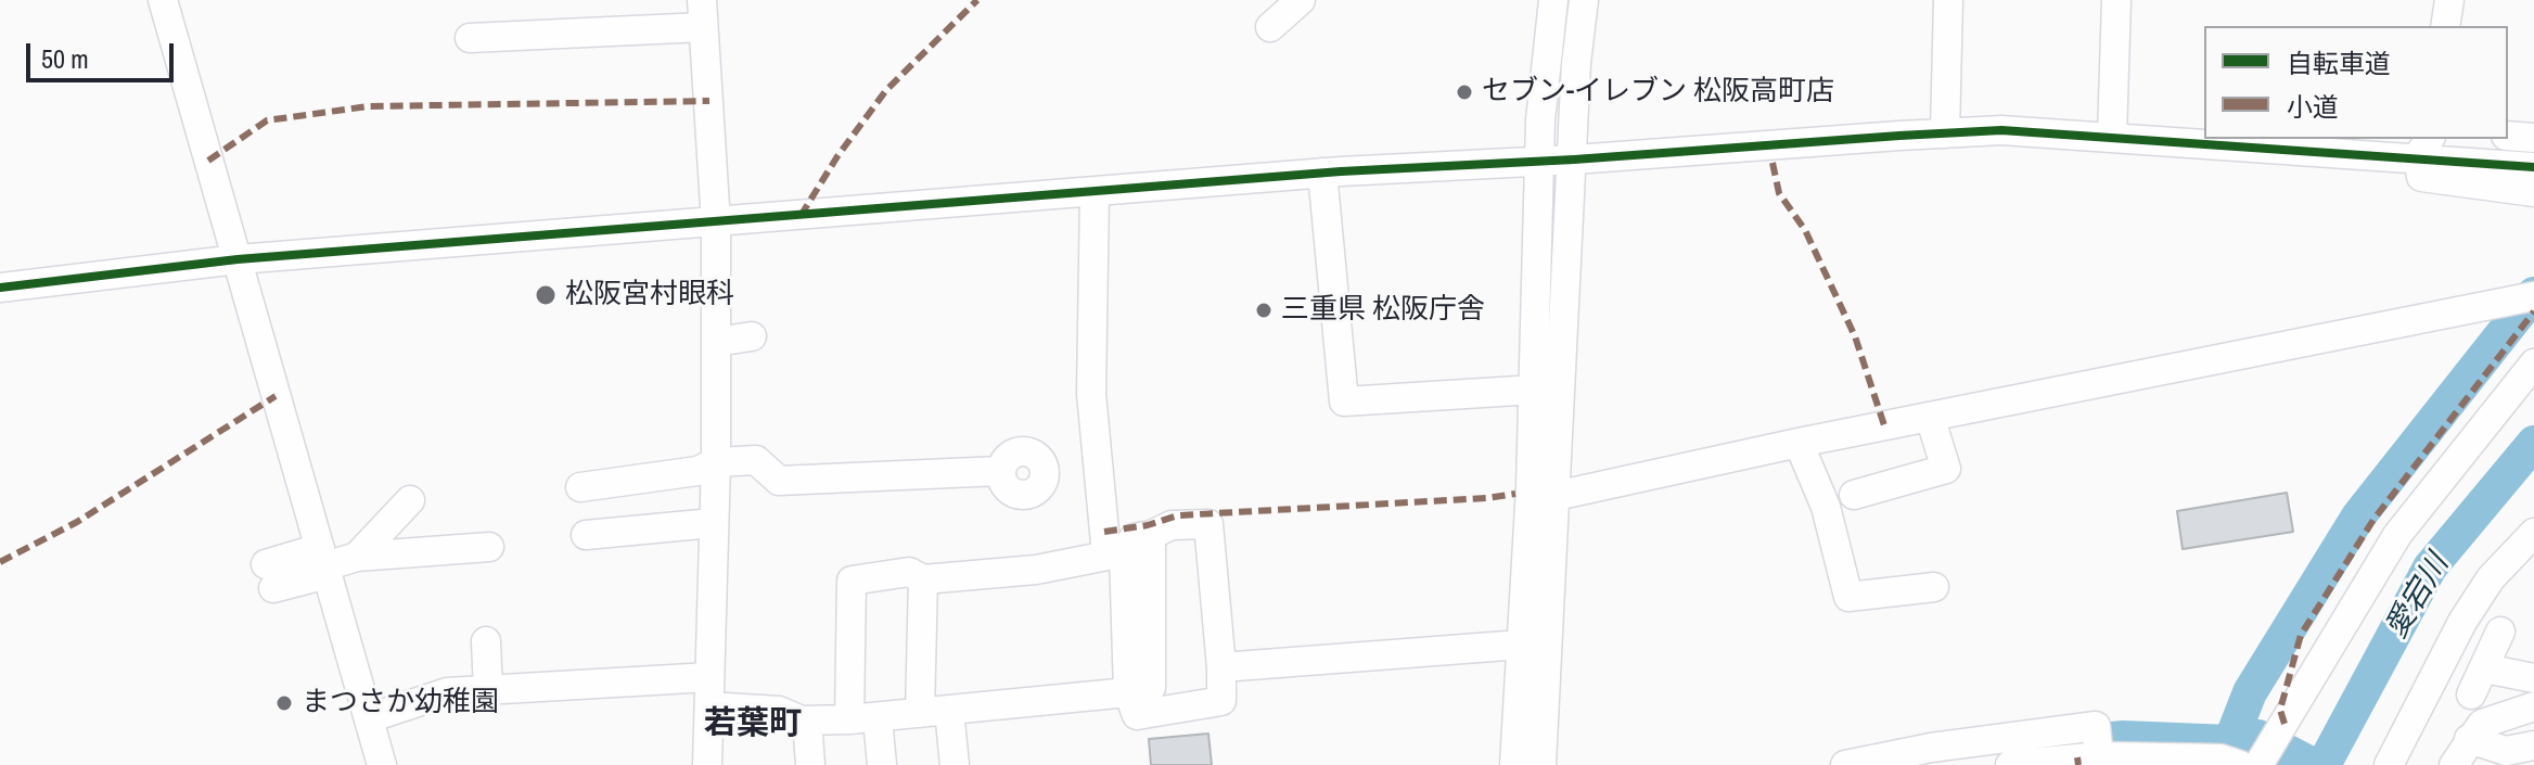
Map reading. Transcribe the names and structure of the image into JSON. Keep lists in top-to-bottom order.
{
  "districts": ["若葉町"],
  "water": ["愛宕川"],
  "places": [
    "セブン-イレブン 松阪高町店",
    "松阪宮村眼科",
    "三重県 松阪庁舎",
    "まつさか幼稚園"
  ],
  "legend": ["自転車道", "小道"],
  "scale_bar": "50 m"
}
